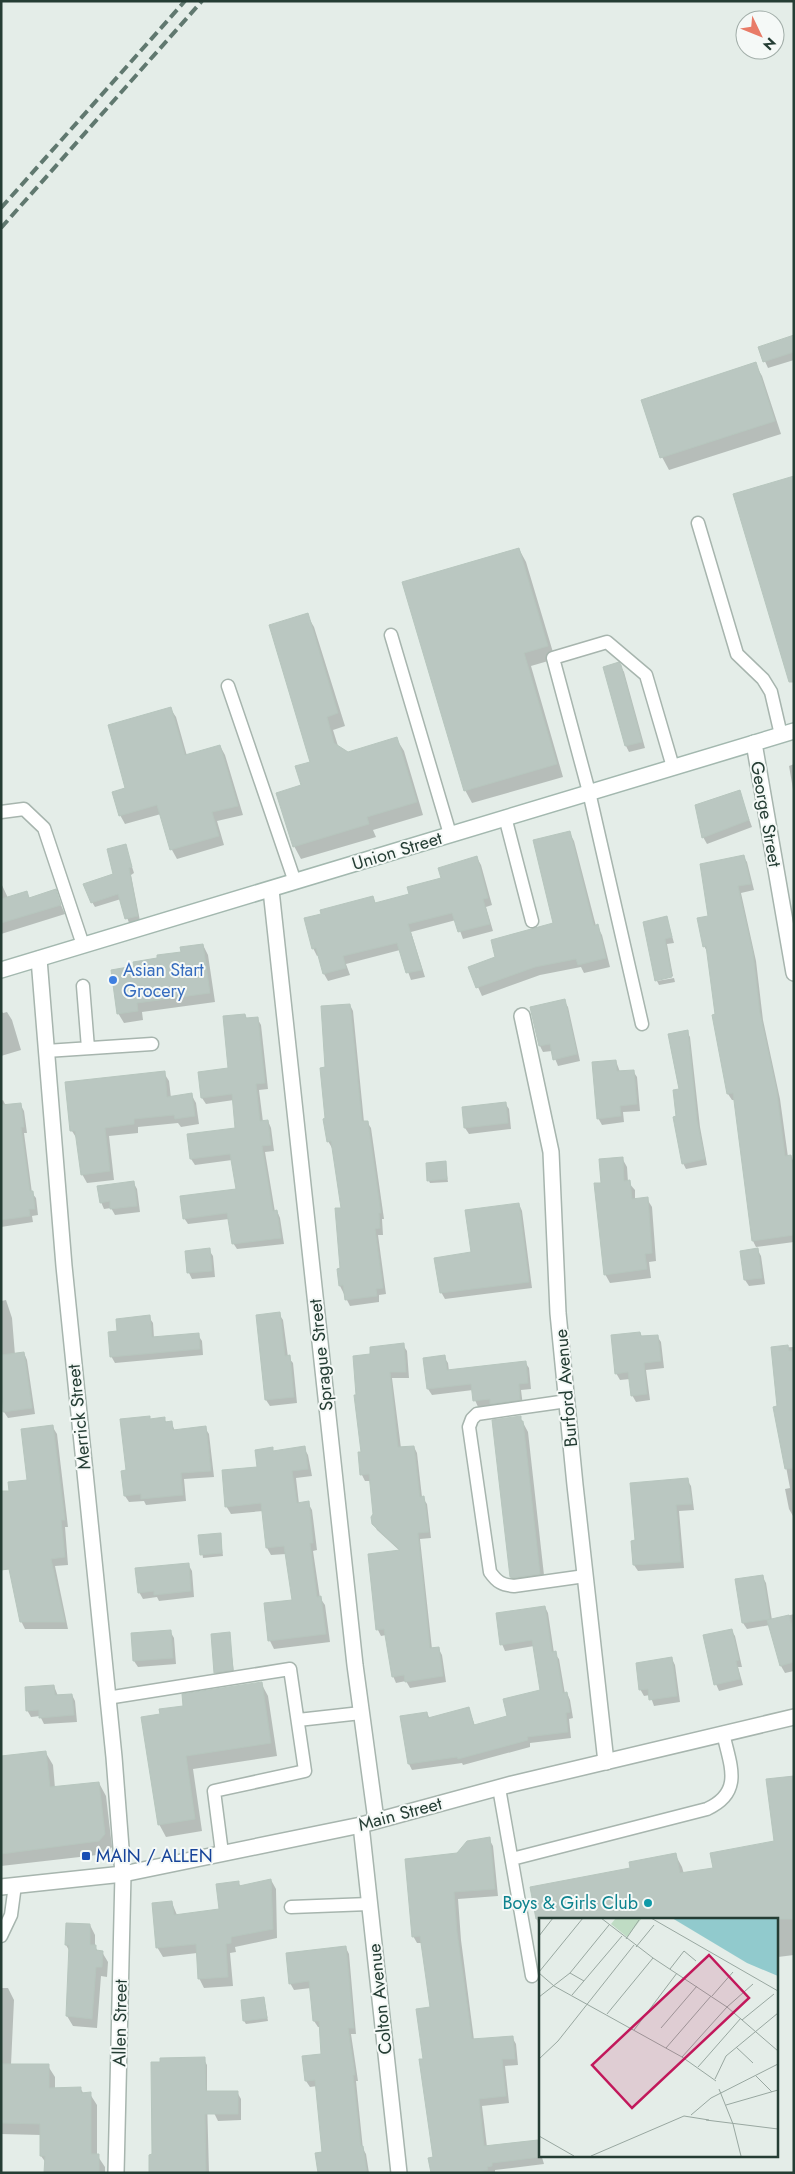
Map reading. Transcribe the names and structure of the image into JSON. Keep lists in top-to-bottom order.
{
  "streets": {
    "street": [
      "George Street",
      "Union Street",
      "Sprague Street",
      "Burford Avenue",
      "Merrick Street",
      "Main Street",
      "Colton Avenue",
      "Allen Street"
    ]
  },
  "crossings": [
    ["George Street", "Union Street"],
    ["Union Street", "Sprague Street"],
    ["Union Street", "Merrick Street"],
    ["Sprague Street", "Main Street"],
    ["Burford Avenue", "Main Street"],
    ["Merrick Street", "Main Street"],
    ["Merrick Street", "Allen Street"],
    ["Main Street", "Colton Avenue"],
    ["Main Street", "Allen Street"]
  ],
  "places": {
    "other": ["Asian Start Grocery", "Boys & Girls Club"],
    "transit": ["MAIN / ALLEN"]
  },
  "north": "bottom right"
}
